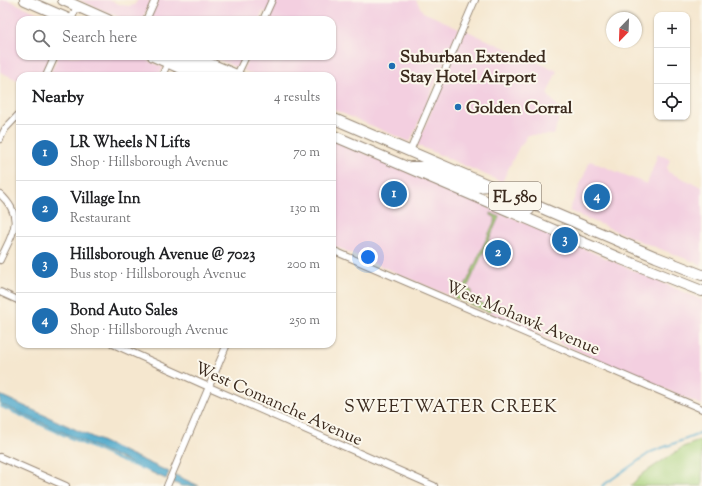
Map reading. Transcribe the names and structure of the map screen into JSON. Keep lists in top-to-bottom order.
{
  "streets": {
    "main road": ["FL 580"],
    "street": ["West Mohawk Avenue", "West Comanche Avenue"]
  },
  "districts": ["SWEETWATER CREEK"],
  "places": ["Suburban Extended Stay Hotel Airport", "Golden Corral"],
  "north": "bottom left",
  "page": {
    "map_buttons": ["+", "−"],
    "search": "Search here",
    "heading": ["Nearby", "4 results"],
    "list": [
      {
        "mark": "1",
        "name": "LR Wheels N Lifts",
        "note": "Shop · Hillsborough Avenue",
        "value": "70 m"
      },
      {
        "mark": "2",
        "name": "Village Inn",
        "note": "Restaurant",
        "value": "130 m"
      },
      {
        "mark": "3",
        "name": "Hillsborough Avenue @ 7023",
        "note": "Bus stop · Hillsborough Avenue",
        "value": "200 m"
      },
      {
        "mark": "4",
        "name": "Bond Auto Sales",
        "note": "Shop · Hillsborough Avenue",
        "value": "250 m"
      }
    ],
    "pins": [
      "1",
      "4",
      "3",
      "2"
    ]
  }
}
